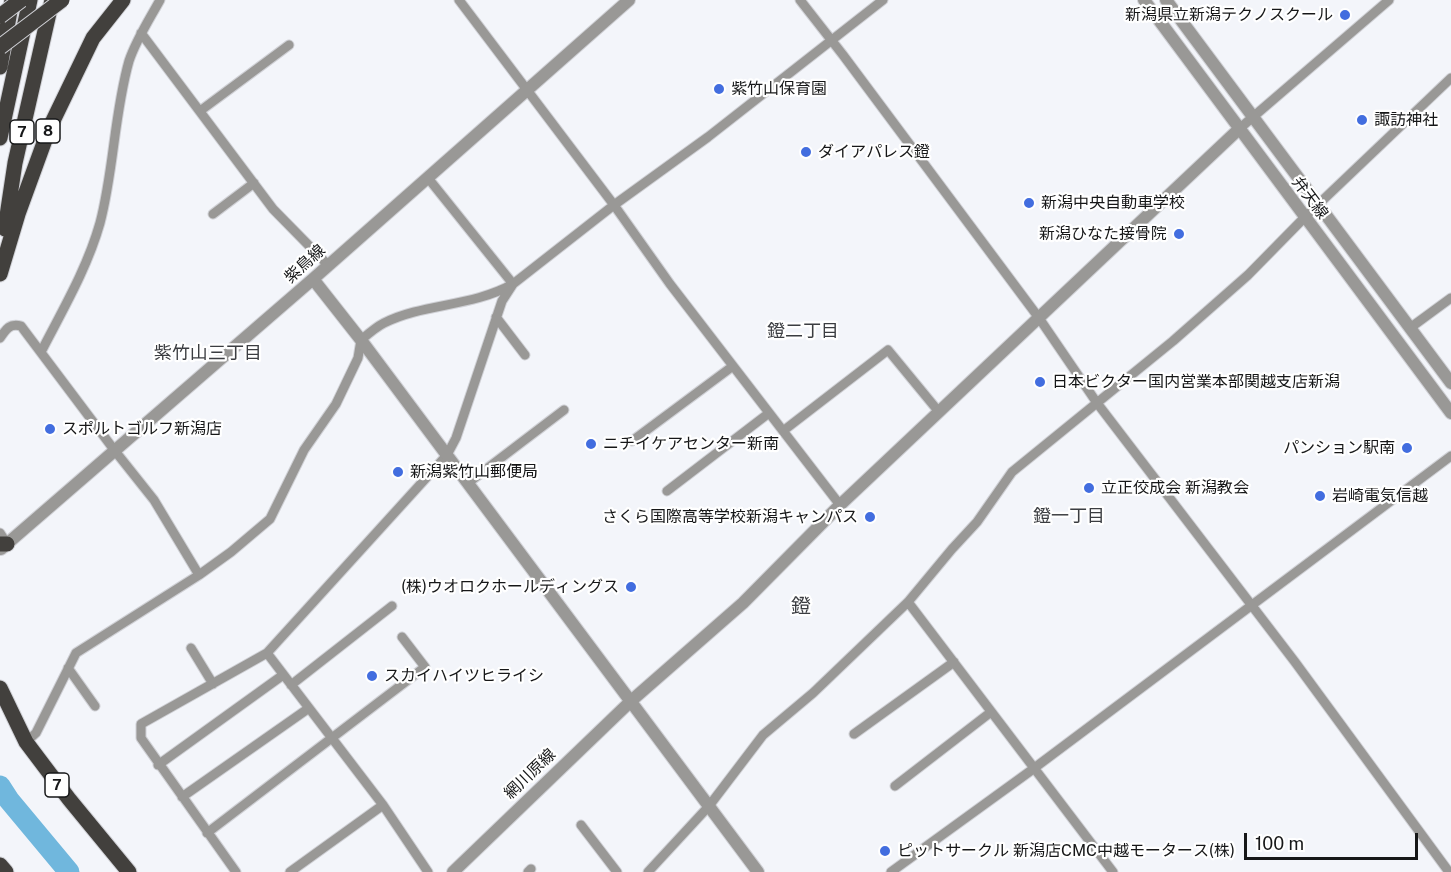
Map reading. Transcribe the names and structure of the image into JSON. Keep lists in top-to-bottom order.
{
  "streets": {
    "highway": ["8", "7"],
    "street": ["弁天線", "紫鳥線", "網川原線"]
  },
  "crossings": [
    ["弁天線", "網川原線"]
  ],
  "districts": [
    "鐙二丁目",
    "紫竹山三丁目",
    "鐙一丁目",
    "鐙"
  ],
  "places": [
    "新潟県立新潟テクノスクール",
    "紫竹山保育園",
    "諏訪神社",
    "ダイアパレス鐙",
    "新潟中央自動車学校",
    "新潟ひなた接骨院",
    "日本ビクター国内営業本部関越支店新潟",
    "スポルトゴルフ新潟店",
    "ニチイケアセンター新南",
    "パンション駅南",
    "新潟紫竹山郵便局",
    "立正佼成会 新潟教会",
    "岩崎電気信越",
    "さくら国際高等学校新潟キャンパス",
    "(株)ウオロクホールディングス",
    "スカイハイツヒライシ",
    "ピットサークル 新潟店CMC中越モータース(株)"
  ],
  "scale_bar": "100 m"
}
